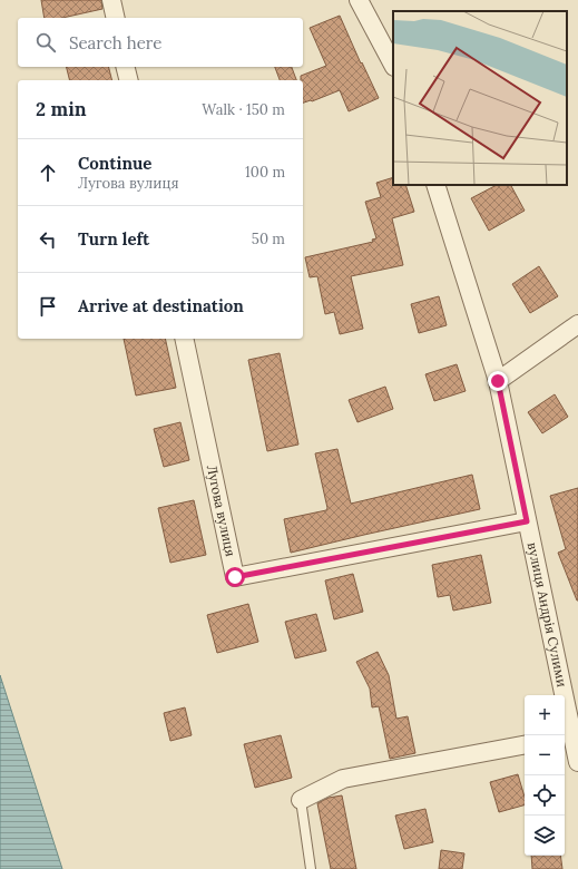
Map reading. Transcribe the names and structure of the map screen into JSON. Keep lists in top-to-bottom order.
{
  "streets": {
    "street": ["Лугова вулиця", "вулиця Андрія Сулими"]
  },
  "crossings": [
    ["Лугова вулиця", "вулиця Андрія Сулими"]
  ],
  "page": {
    "search": "Search here",
    "heading": ["2 min", "Walk · 150 m"],
    "list": [
      ["Continue", "Лугова вулиця", "100 m"],
      ["Turn left", "50 m"],
      "Arrive at destination"
    ],
    "map_buttons": ["+", "−"]
  }
}
